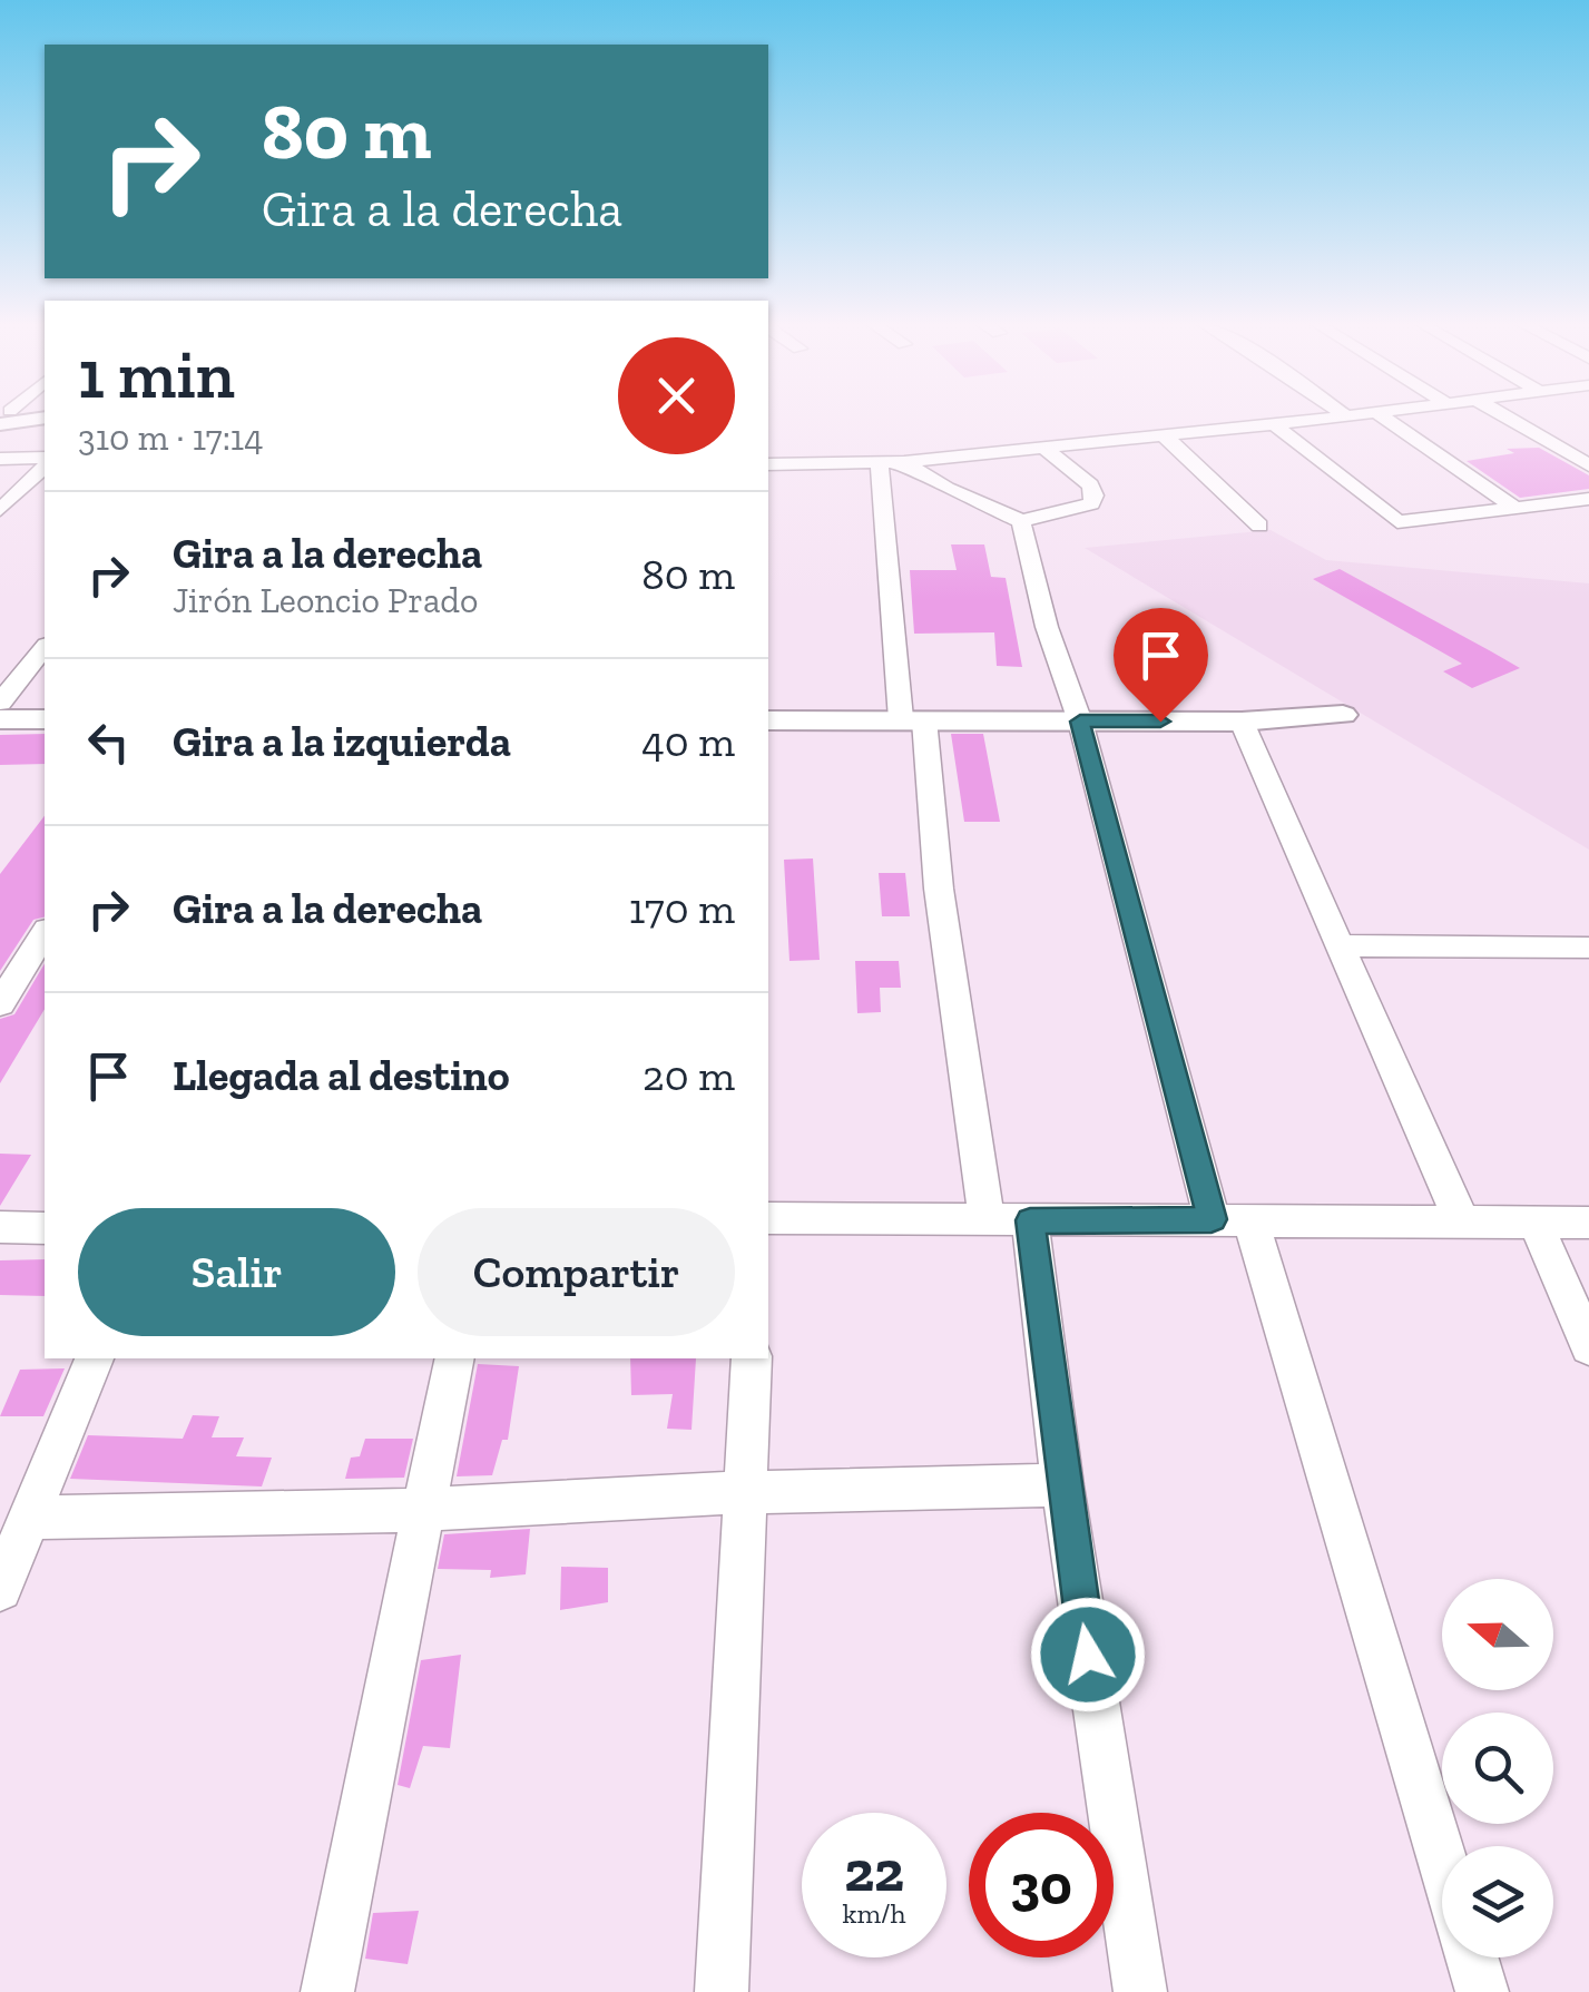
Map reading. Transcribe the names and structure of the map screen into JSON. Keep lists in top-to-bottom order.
{
  "north": "left",
  "page": {
    "turn": ["80 m", "Gira a la derecha"],
    "heading": ["1 min", "310 m · 17:14"],
    "list": [
      {
        "name": "Gira a la derecha",
        "note": "Jirón Leoncio Prado",
        "value": "80 m"
      },
      {
        "name": "Gira a la izquierda",
        "value": "40 m"
      },
      {
        "name": "Gira a la derecha",
        "value": "170 m"
      },
      {
        "name": "Llegada al destino",
        "value": "20 m"
      }
    ],
    "buttons": ["Salir", "Compartir"],
    "speed": "22 km/h",
    "limit": "30"
  }
}
